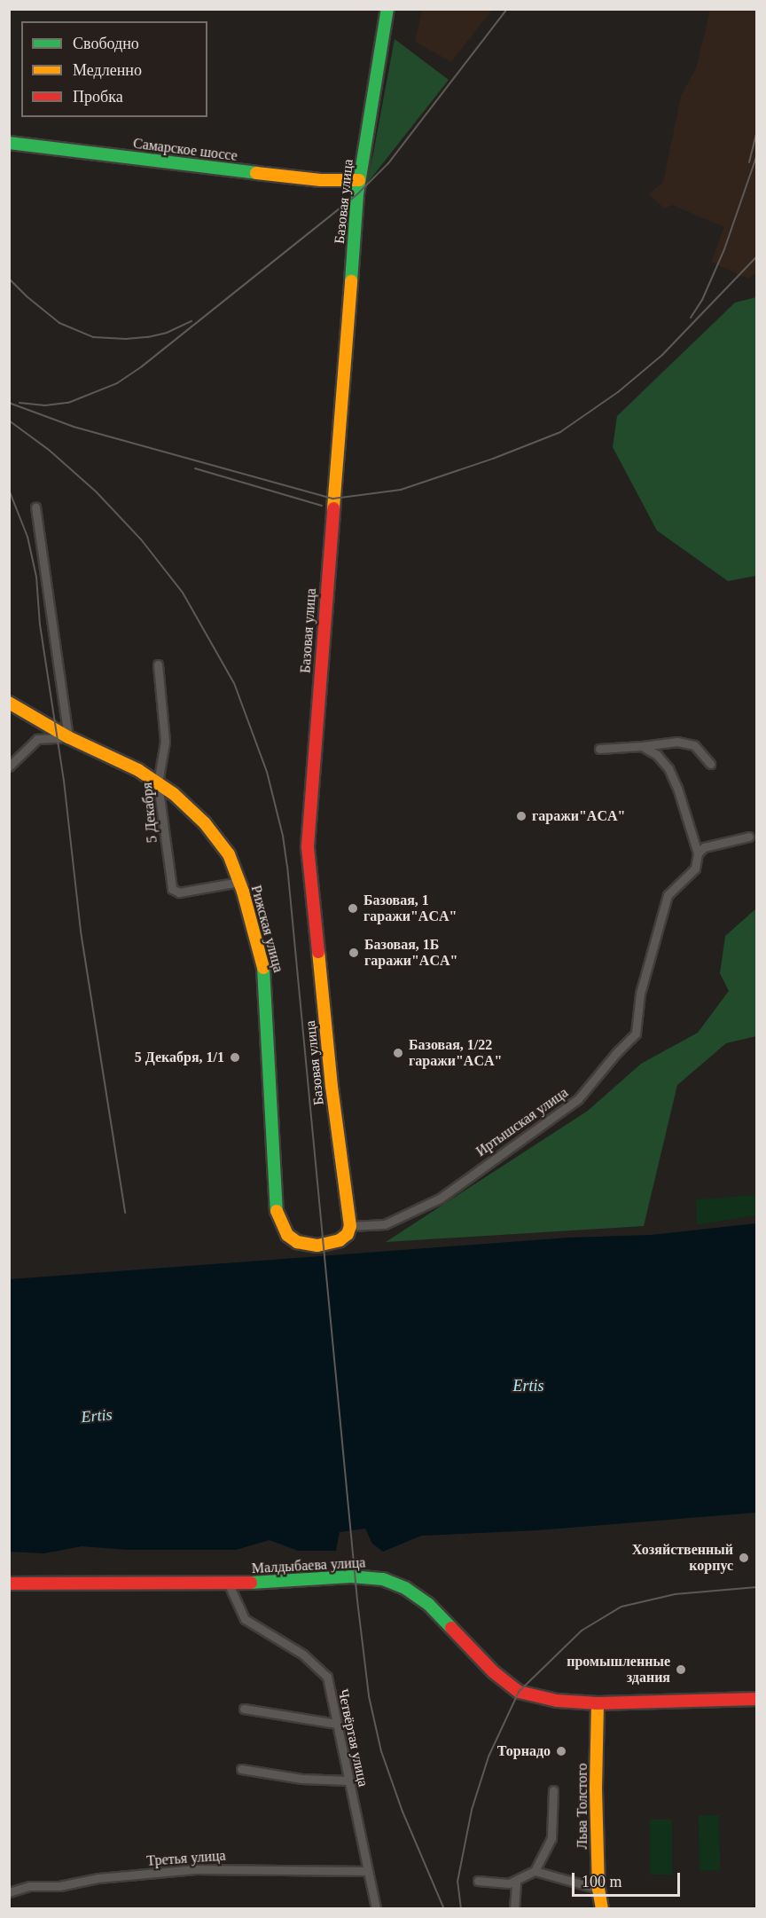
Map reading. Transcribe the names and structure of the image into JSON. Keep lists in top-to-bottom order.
{
  "streets": {
    "street": [
      "Самарское шоссе",
      "Базовая улица",
      "5 Декабря",
      "Рижская улица",
      "Иртышская улица",
      "Малдыбаева улица",
      "Четвёртая улица",
      "Льва Толстого",
      "Третья улица"
    ]
  },
  "crossings": [
    ["Самарское шоссе", "Базовая улица"],
    ["Базовая улица", "Рижская улица"],
    ["Базовая улица", "Иртышская улица"],
    ["5 Декабря", "Рижская улица"],
    ["Рижская улица", "Иртышская улица"],
    ["Малдыбаева улица", "Четвёртая улица"],
    ["Малдыбаева улица", "Льва Толстого"],
    ["Четвёртая улица", "Третья улица"]
  ],
  "water": ["Ertis"],
  "places": [
    "гаражи\"ACА\"",
    "Базовая, 1 гаражи\"ACА\"",
    "Базовая, 1Б гаражи\"ACА\"",
    "Базовая, 1/22 гаражи\"ACА\"",
    "5 Декабря, 1/1",
    "Хозяйственный корпус",
    "промышленные здания",
    "Торнадо"
  ],
  "legend": ["Свободно", "Медленно", "Пробка"],
  "scale_bar": "100 m"
}
